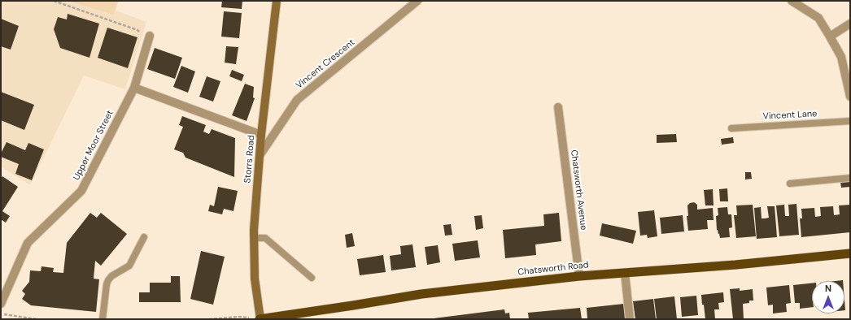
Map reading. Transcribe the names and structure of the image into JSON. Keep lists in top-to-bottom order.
{
  "streets": {
    "highway": ["Chatsworth Road"],
    "main road": ["Storrs Road"],
    "street": ["Vincent Crescent", "Upper Moor Street", "Chatsworth Avenue"],
    "lane": ["Vincent Lane"]
  },
  "crossings": [
    ["Vincent Crescent", "Storrs Road"],
    ["Storrs Road", "Chatsworth Road"],
    ["Chatsworth Avenue", "Chatsworth Road"]
  ],
  "north": "top"
}
